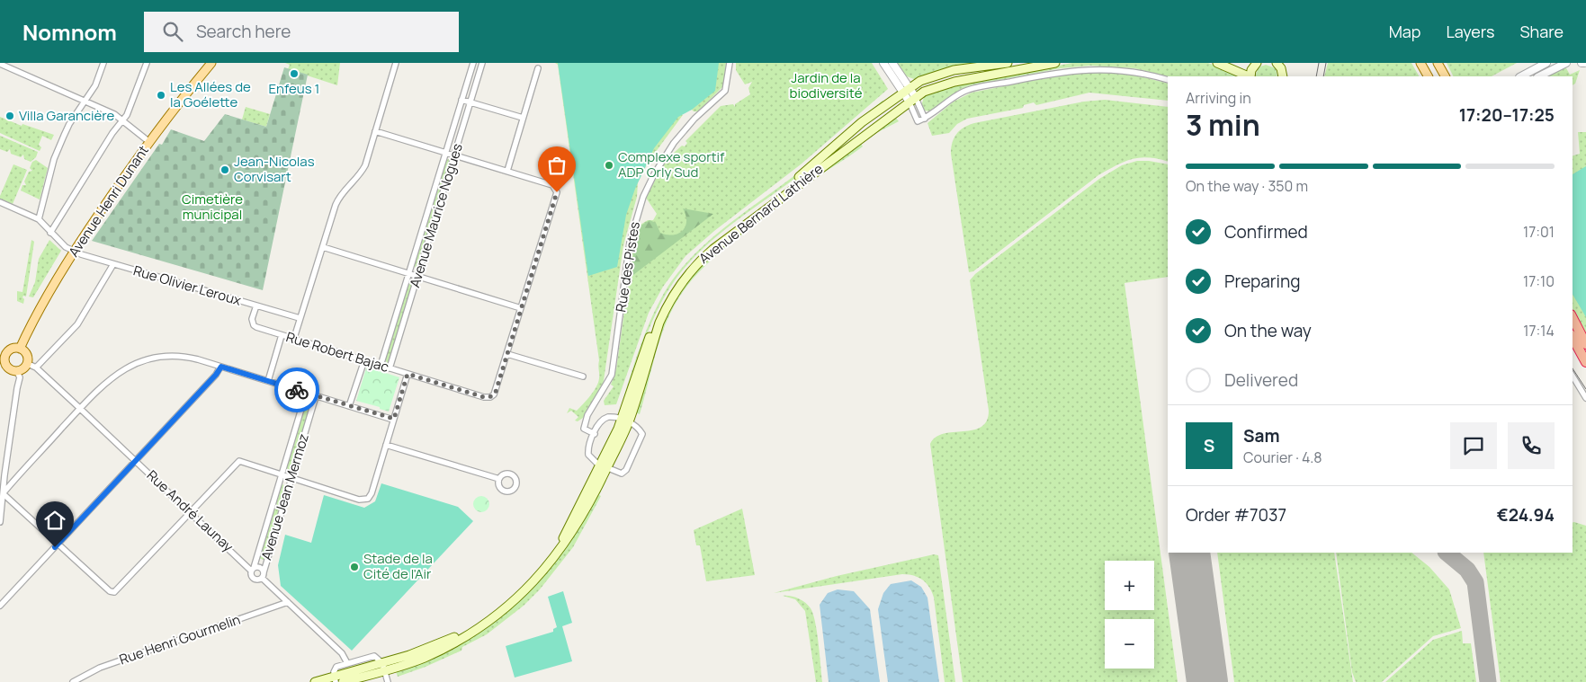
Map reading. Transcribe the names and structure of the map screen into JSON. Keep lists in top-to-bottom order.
{
  "streets": {
    "main road": ["Avenue Henri Dunant", "Avenue Bernard Lathière"],
    "street": [
      "Avenue Maurice Nogues",
      "Rue des Pistes",
      "Rue Olivier Leroux",
      "Rue Robert Bajac",
      "Avenue Jean Mermoz",
      "Rue André Launay",
      "Rue Henri Gourmelin"
    ]
  },
  "crossings": [
    ["Avenue Henri Dunant", "Rue Olivier Leroux"],
    ["Avenue Henri Dunant", "Rue André Launay"],
    ["Avenue Maurice Nogues", "Rue Robert Bajac"],
    ["Rue Olivier Leroux", "Rue Robert Bajac"],
    ["Avenue Jean Mermoz", "Rue André Launay"]
  ],
  "parks": ["Jardin de la biodiversité", "Cimetière municipal"],
  "places": [
    "Enfeus 1",
    "Les Allées de la Goélette",
    "Villa Garancière",
    "Complexe sportif ADP Orly Sud",
    "Jean-Nicolas Corvisart",
    "Stade de la Cité de l'Air"
  ],
  "page": {
    "header": "Nomnom",
    "search": "Search here",
    "nav": ["Map", "Layers", "Share"],
    "heading": ["3 min", "Arriving in", "17:20–17:25"],
    "panel": [
      "Sam",
      "Courier · 4.8",
      "Order #7037",
      "€24.94"
    ],
    "bar": "On the way · 350 m",
    "list": [
      ["Confirmed", "17:01"],
      ["Preparing", "17:10"],
      ["On the way", "17:14"],
      "Delivered"
    ],
    "round": "S",
    "map_buttons": ["+", "−"]
  }
}
